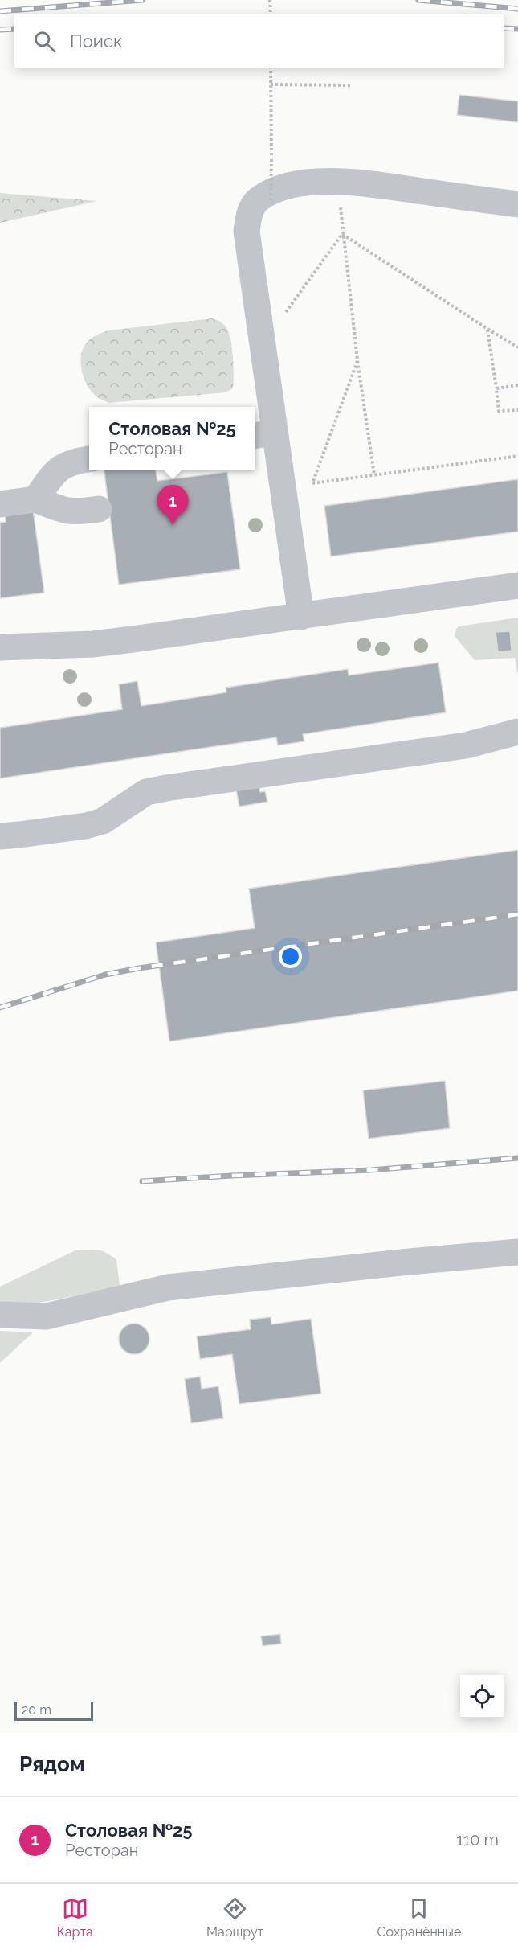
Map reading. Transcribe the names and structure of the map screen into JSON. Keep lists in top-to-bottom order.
{
  "scale_bar": "20 m",
  "page": {
    "search": "Поиск",
    "popup": ["Столовая №25", "Ресторан"],
    "pins": "1",
    "scale": "20 m",
    "heading": "Рядом",
    "list": [
      {
        "mark": "1",
        "name": "Столовая №25",
        "note": "Ресторан",
        "value": "110 m"
      }
    ],
    "nav": ["Карта", "Маршрут", "Сохранённые"]
  }
}
